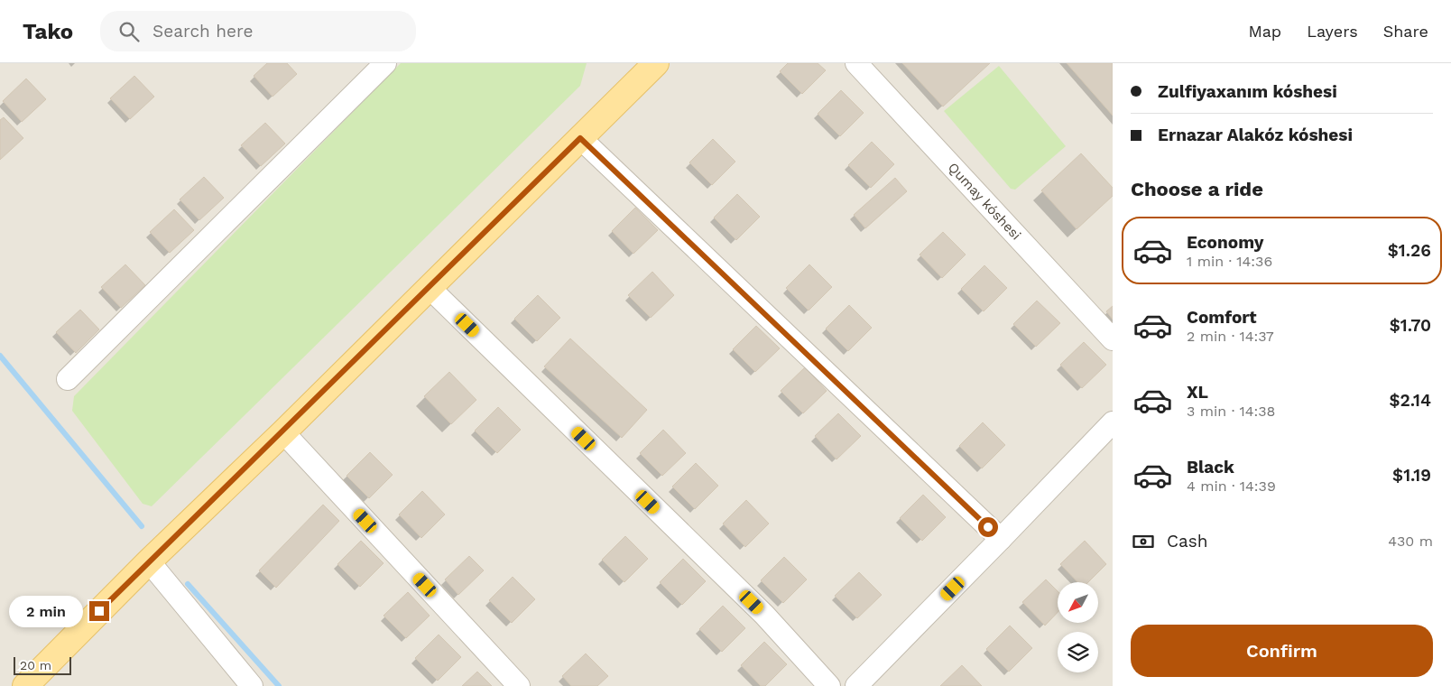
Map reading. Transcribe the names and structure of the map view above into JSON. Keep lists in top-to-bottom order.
{
  "streets": {
    "street": ["Qumay kóshesi"]
  },
  "scale_bar": "20 m",
  "north": "bottom left",
  "page": {
    "header": "Tako",
    "search": "Search here",
    "nav": ["Map", "Layers", "Share"],
    "banner": ["Zulfiyaxanım kóshesi", "Ernazar Alakóz kóshesi"],
    "heading": "Choose a ride",
    "list": [
      {
        "name": "Economy",
        "note": "1 min · 14:36",
        "value": "$1.26"
      },
      {
        "name": "Comfort",
        "note": "2 min · 14:37",
        "value": "$1.70"
      },
      {
        "name": "XL",
        "note": "3 min · 14:38",
        "value": "$2.14"
      },
      {
        "name": "Black",
        "note": "4 min · 14:39",
        "value": "$1.19"
      }
    ],
    "pay": ["Cash", "430 m"],
    "bubble": "2 min",
    "buttons": "Confirm",
    "scale": "20 m"
  }
}
